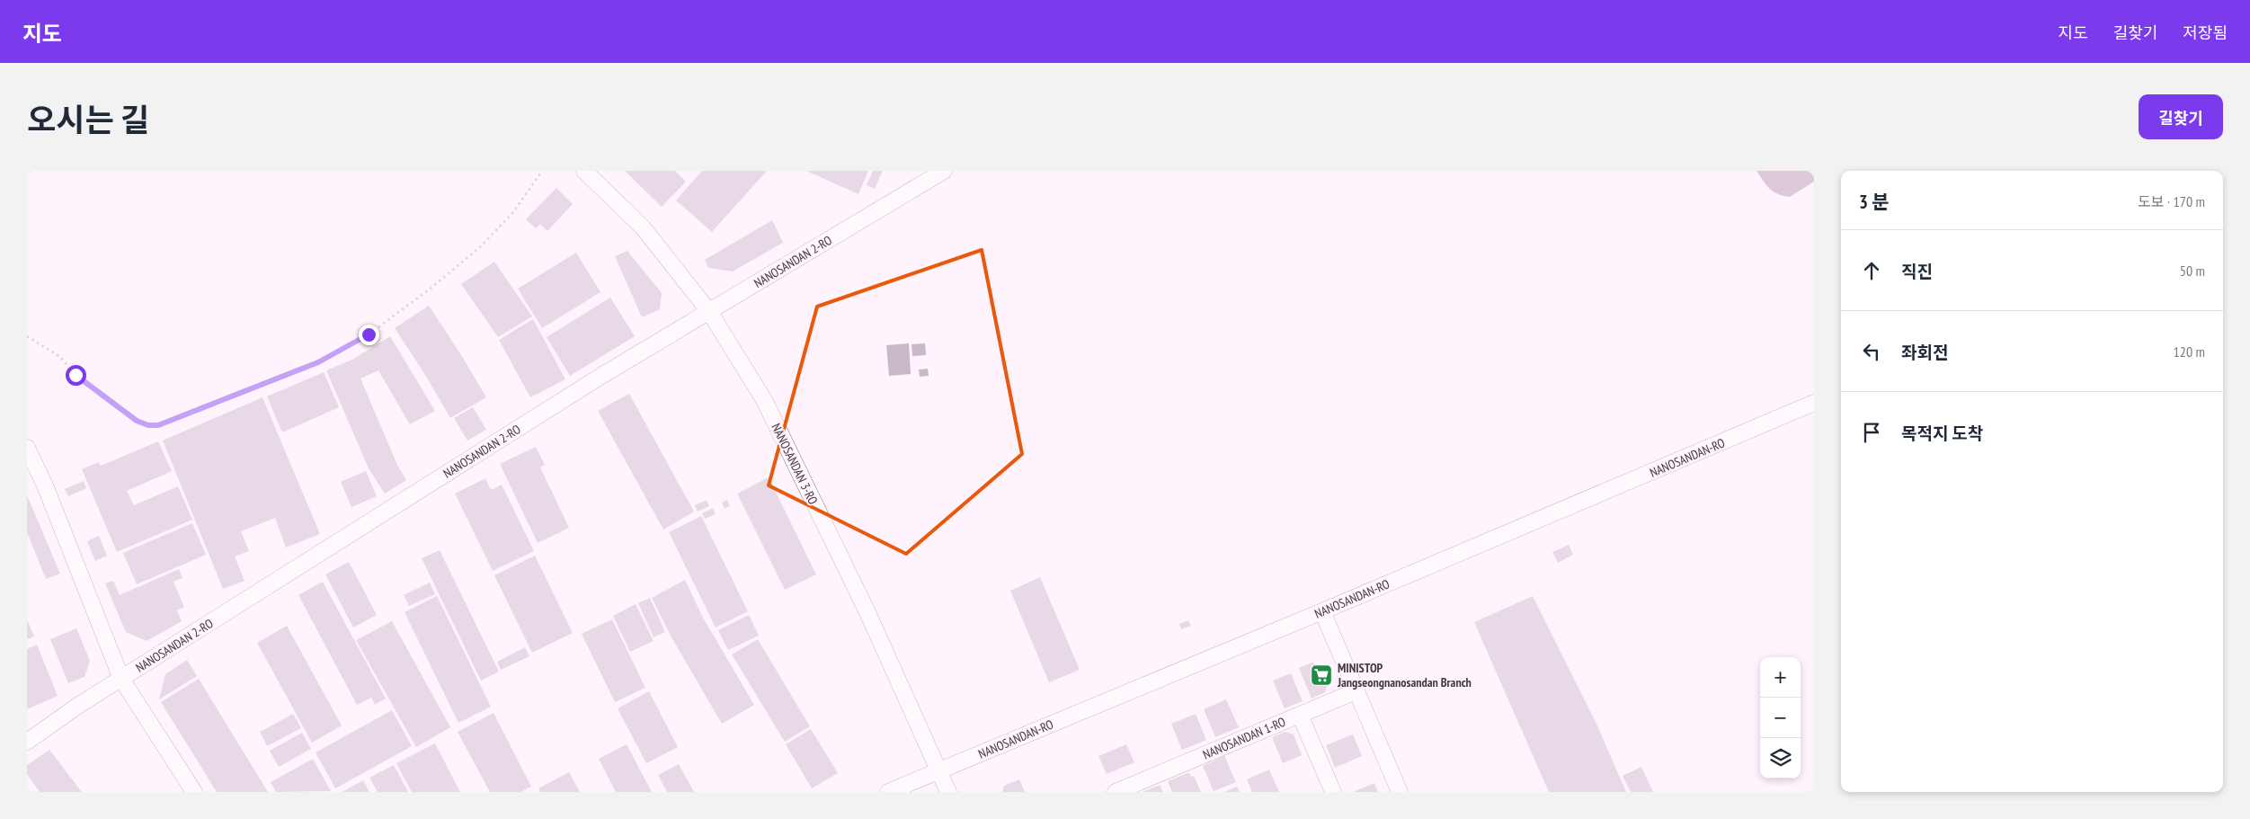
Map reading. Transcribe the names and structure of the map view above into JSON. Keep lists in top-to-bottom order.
{
  "streets": {
    "street": [
      "NANOSANDAN 2-RO",
      "NANOSANDAN-RO",
      "NANOSANDAN 3-RO",
      "NANOSANDAN 1-RO"
    ]
  },
  "crossings": [
    ["NANOSANDAN 2-RO", "NANOSANDAN 3-RO"],
    ["NANOSANDAN-RO", "NANOSANDAN 3-RO"]
  ],
  "places": {
    "supermarket": ["MINISTOP Jangseongnanosandan Branch"]
  },
  "page": {
    "header": "지도",
    "nav": ["지도", "길찾기", "저장됨"],
    "title": "오시는 길",
    "buttons": "길찾기",
    "heading": ["3 분", "도보 · 170 m"],
    "list": [
      ["직진", "50 m"],
      ["좌회전", "120 m"],
      "목적지 도착"
    ],
    "map_buttons": ["+", "−"]
  }
}
